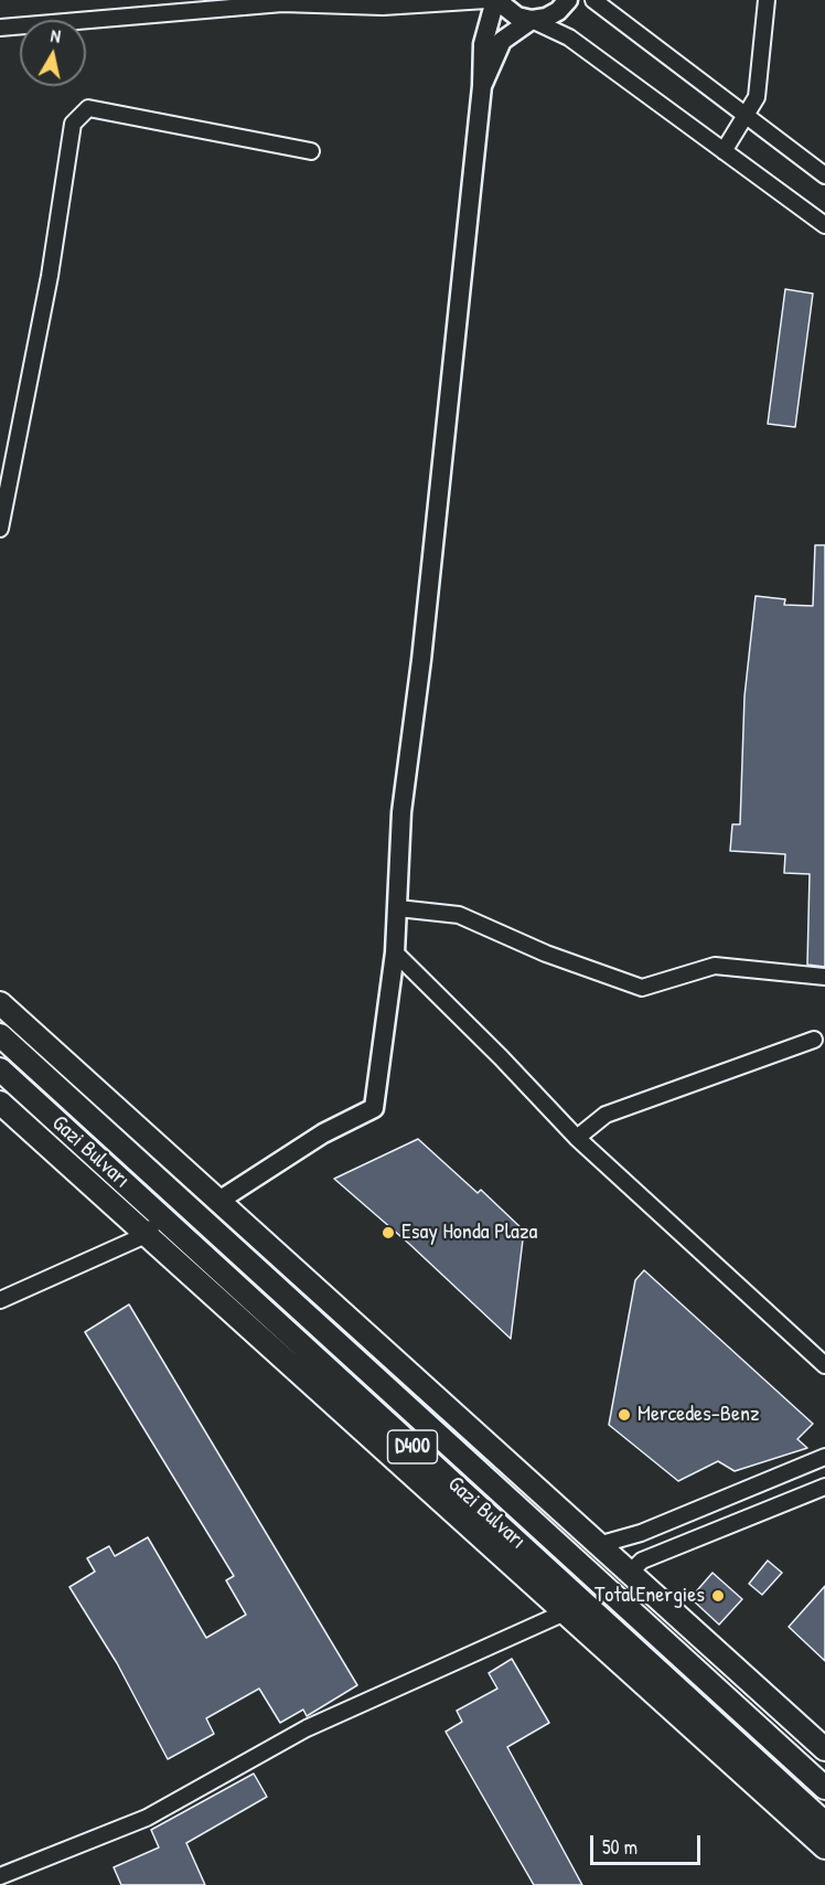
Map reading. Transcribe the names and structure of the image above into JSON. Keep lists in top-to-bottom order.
{
  "streets": {
    "highway": ["Gazi Bulvarı", "D400"]
  },
  "places": ["Esay Honda Plaza", "Mercedes-Benz", "TotalEnergies"],
  "scale_bar": "50 m",
  "north": "top"
}
